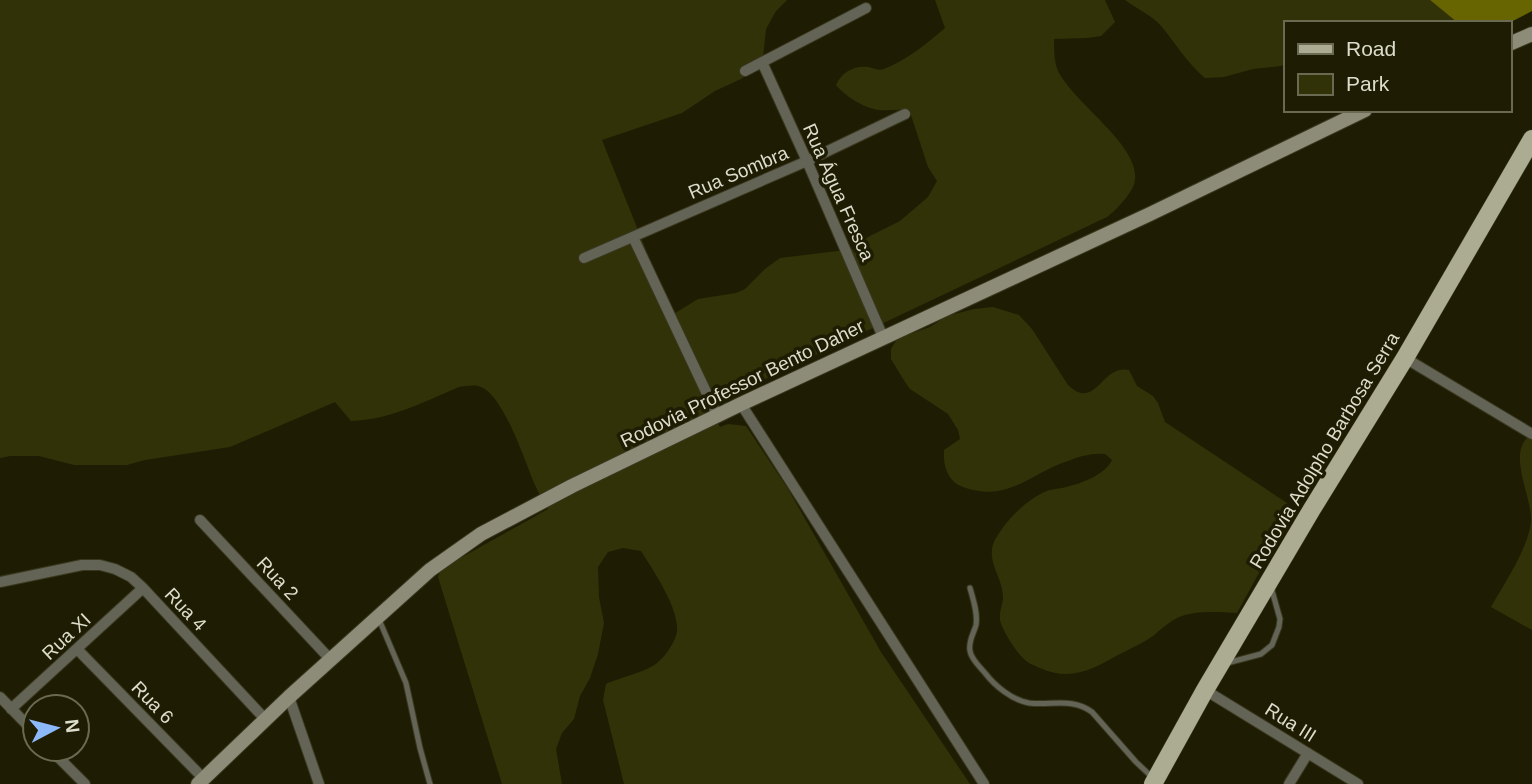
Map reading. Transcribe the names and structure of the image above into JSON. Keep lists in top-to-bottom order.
{
  "streets": {
    "main road": ["Rodovia Adolpho Barbosa Serra"],
    "street": [
      "Rua Sombra",
      "Rua Água Fresca",
      "Rodovia Professor Bento Daher",
      "Rua 2",
      "Rua 4",
      "Rua XI",
      "Rua 6",
      "Rua III"
    ]
  },
  "crossings": [
    ["Rua Sombra", "Rua Água Fresca"],
    ["Rua Água Fresca", "Rodovia Professor Bento Daher"],
    ["Rodovia Professor Bento Daher", "Rua 2"],
    ["Rodovia Professor Bento Daher", "Rua 4"],
    ["Rodovia Professor Bento Daher", "Rua 6"],
    ["Rodovia Adolpho Barbosa Serra", "Rua III"],
    ["Rua 4", "Rua XI"],
    ["Rua XI", "Rua 6"]
  ],
  "legend": ["Road", "Park"],
  "north": "right"
}
